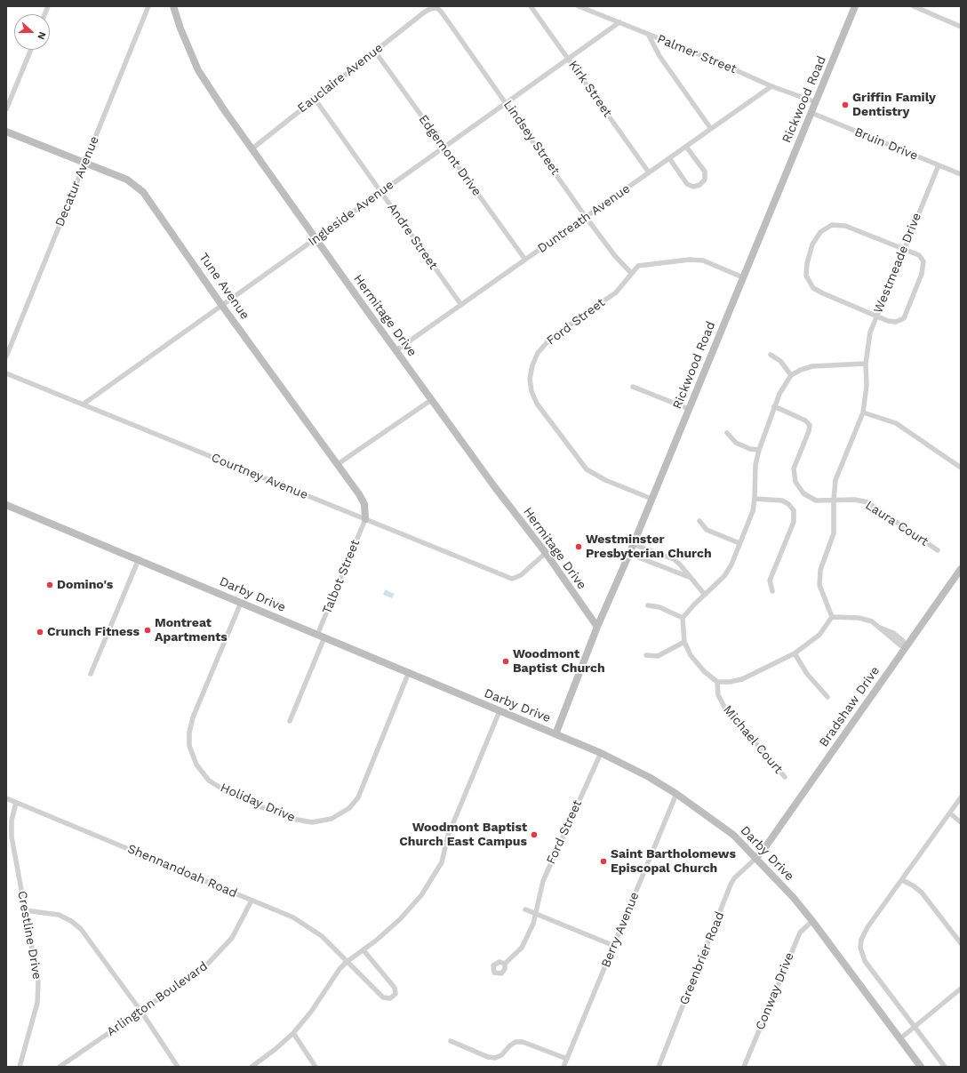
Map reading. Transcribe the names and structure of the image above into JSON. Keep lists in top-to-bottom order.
{
  "streets": {
    "main road": [
      "Rickwood Road",
      "Tune Avenue",
      "Hermitage Drive",
      "Darby Drive",
      "Bradshaw Drive"
    ],
    "street": [
      "Palmer Street",
      "Eauclaire Avenue",
      "Kirk Street",
      "Lindsey Street",
      "Bruin Drive",
      "Edgemont Drive",
      "Decatur Avenue",
      "Ingleside Avenue",
      "Duntreath Avenue",
      "Andre Street",
      "Westmeade Drive",
      "Ford Street",
      "Courtney Avenue",
      "Laura Court",
      "Talbot Street",
      "Michael Court",
      "Holiday Drive",
      "Shennandoah Road",
      "Berry Avenue",
      "Crestline Drive",
      "Greenbrier Road",
      "Conway Drive",
      "Arlington Boulevard"
    ]
  },
  "crossings": [
    ["Palmer Street", "Rickwood Road"],
    ["Palmer Street", "Ingleside Avenue"],
    ["Palmer Street", "Duntreath Avenue"],
    ["Eauclaire Avenue", "Lindsey Street"],
    ["Eauclaire Avenue", "Edgemont Drive"],
    ["Eauclaire Avenue", "Andre Street"],
    ["Eauclaire Avenue", "Hermitage Drive"],
    ["Kirk Street", "Ingleside Avenue"],
    ["Kirk Street", "Duntreath Avenue"],
    ["Rickwood Road", "Bruin Drive"],
    ["Rickwood Road", "Hermitage Drive"],
    ["Rickwood Road", "Ford Street"],
    ["Rickwood Road", "Darby Drive"],
    ["Lindsey Street", "Ingleside Avenue"],
    ["Lindsey Street", "Duntreath Avenue"],
    ["Lindsey Street", "Ford Street"],
    ["Bruin Drive", "Westmeade Drive"],
    ["Edgemont Drive", "Ingleside Avenue"],
    ["Edgemont Drive", "Duntreath Avenue"],
    ["Decatur Avenue", "Tune Avenue"],
    ["Ingleside Avenue", "Andre Street"],
    ["Ingleside Avenue", "Tune Avenue"],
    ["Ingleside Avenue", "Hermitage Drive"],
    ["Ingleside Avenue", "Courtney Avenue"],
    ["Duntreath Avenue", "Andre Street"],
    ["Duntreath Avenue", "Hermitage Drive"],
    ["Westmeade Drive", "Laura Court"],
    ["Tune Avenue", "Courtney Avenue"],
    ["Tune Avenue", "Talbot Street"],
    ["Hermitage Drive", "Courtney Avenue"],
    ["Ford Street", "Darby Drive"],
    ["Courtney Avenue", "Talbot Street"],
    ["Talbot Street", "Darby Drive"],
    ["Darby Drive", "Bradshaw Drive"],
    ["Darby Drive", "Holiday Drive"],
    ["Darby Drive", "Berry Avenue"],
    ["Darby Drive", "Greenbrier Road"],
    ["Darby Drive", "Conway Drive"],
    ["Bradshaw Drive", "Greenbrier Road"],
    ["Shennandoah Road", "Crestline Drive"],
    ["Shennandoah Road", "Arlington Boulevard"]
  ],
  "places": [
    "Griffin Family Dentistry",
    "Westminster Presbyterian Church",
    "Domino's",
    "Montreat Apartments",
    "Crunch Fitness",
    "Woodmont Baptist Church",
    "Woodmont Baptist Church East Campus",
    "Saint Bartholomews Episcopal Church"
  ],
  "north": "right"
}
